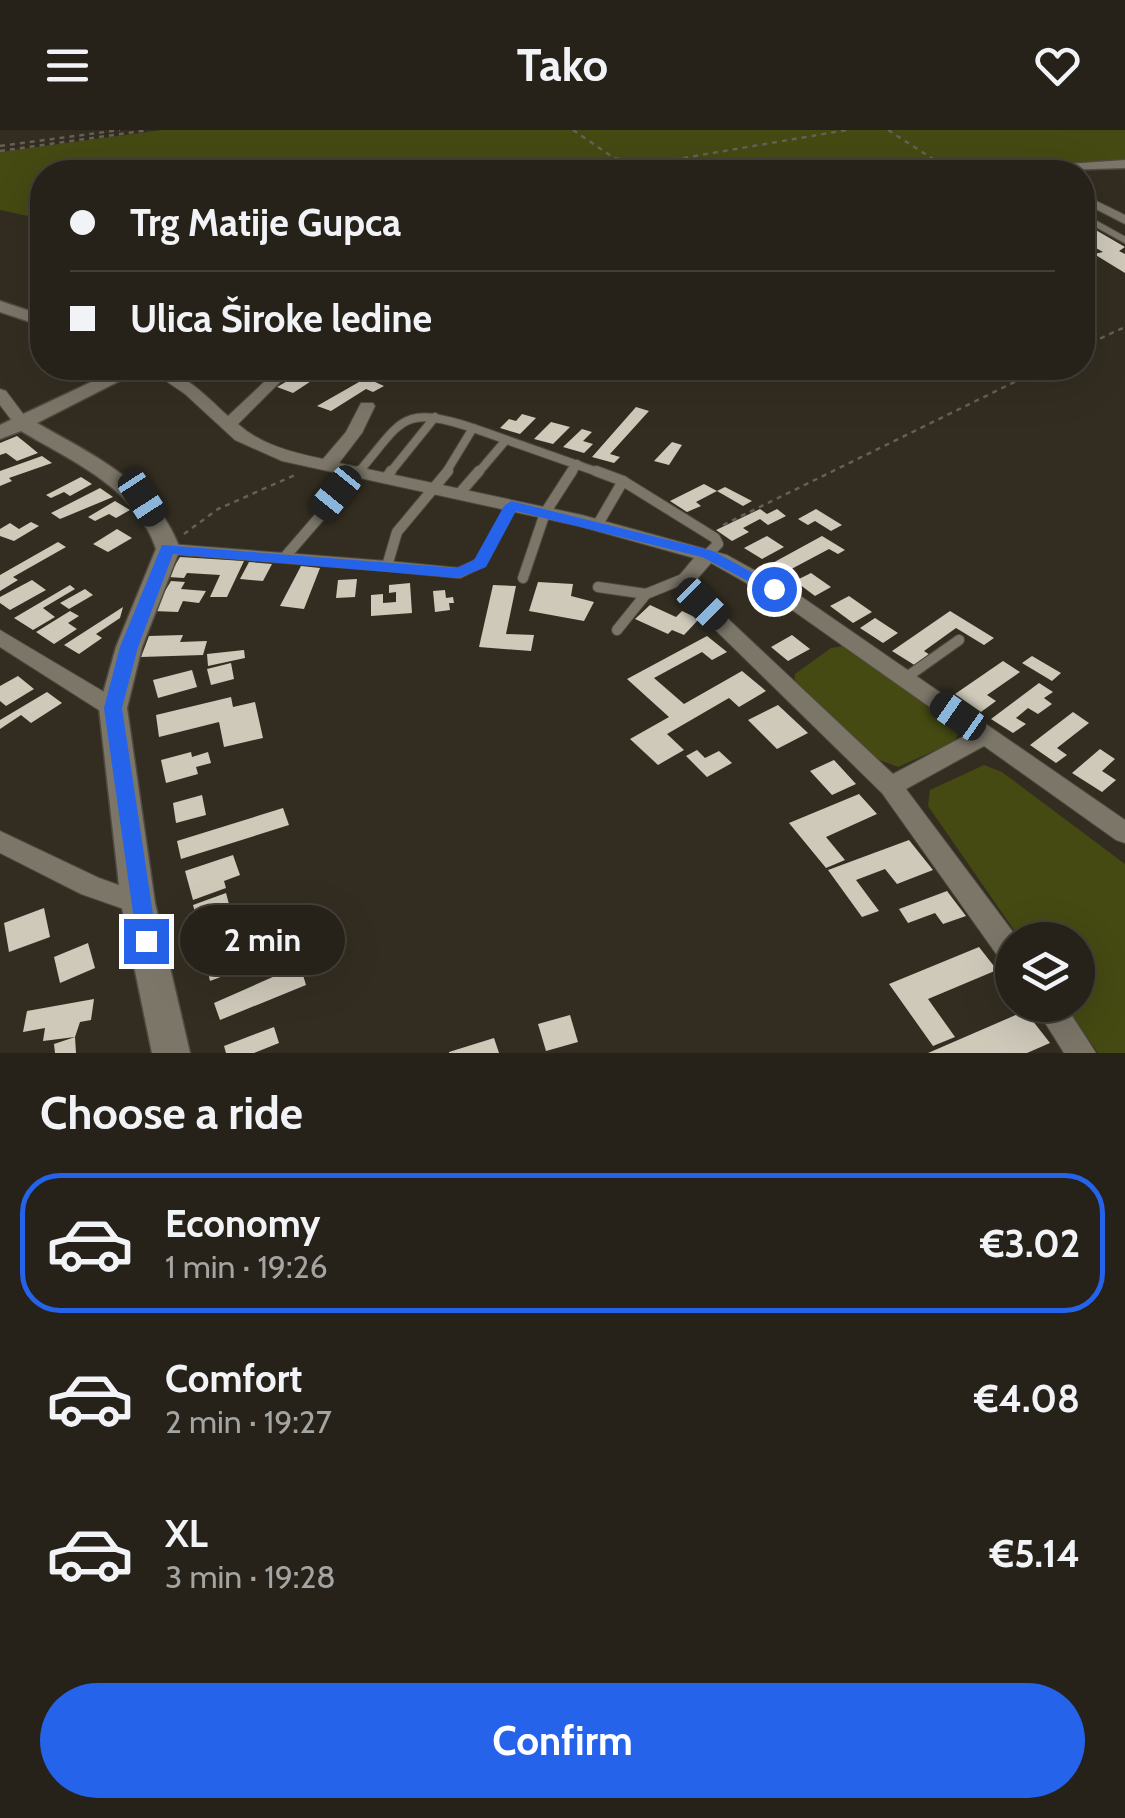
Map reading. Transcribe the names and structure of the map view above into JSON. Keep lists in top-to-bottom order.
{
  "page": {
    "header": "Tako",
    "banner": ["Trg Matije Gupca", "Ulica Široke ledine"],
    "bubble": "2 min",
    "heading": "Choose a ride",
    "list": [
      {
        "name": "Economy",
        "note": "1 min · 19:26",
        "value": "€3.02"
      },
      {
        "name": "Comfort",
        "note": "2 min · 19:27",
        "value": "€4.08"
      },
      {
        "name": "XL",
        "note": "3 min · 19:28",
        "value": "€5.14"
      }
    ],
    "buttons": "Confirm"
  }
}
